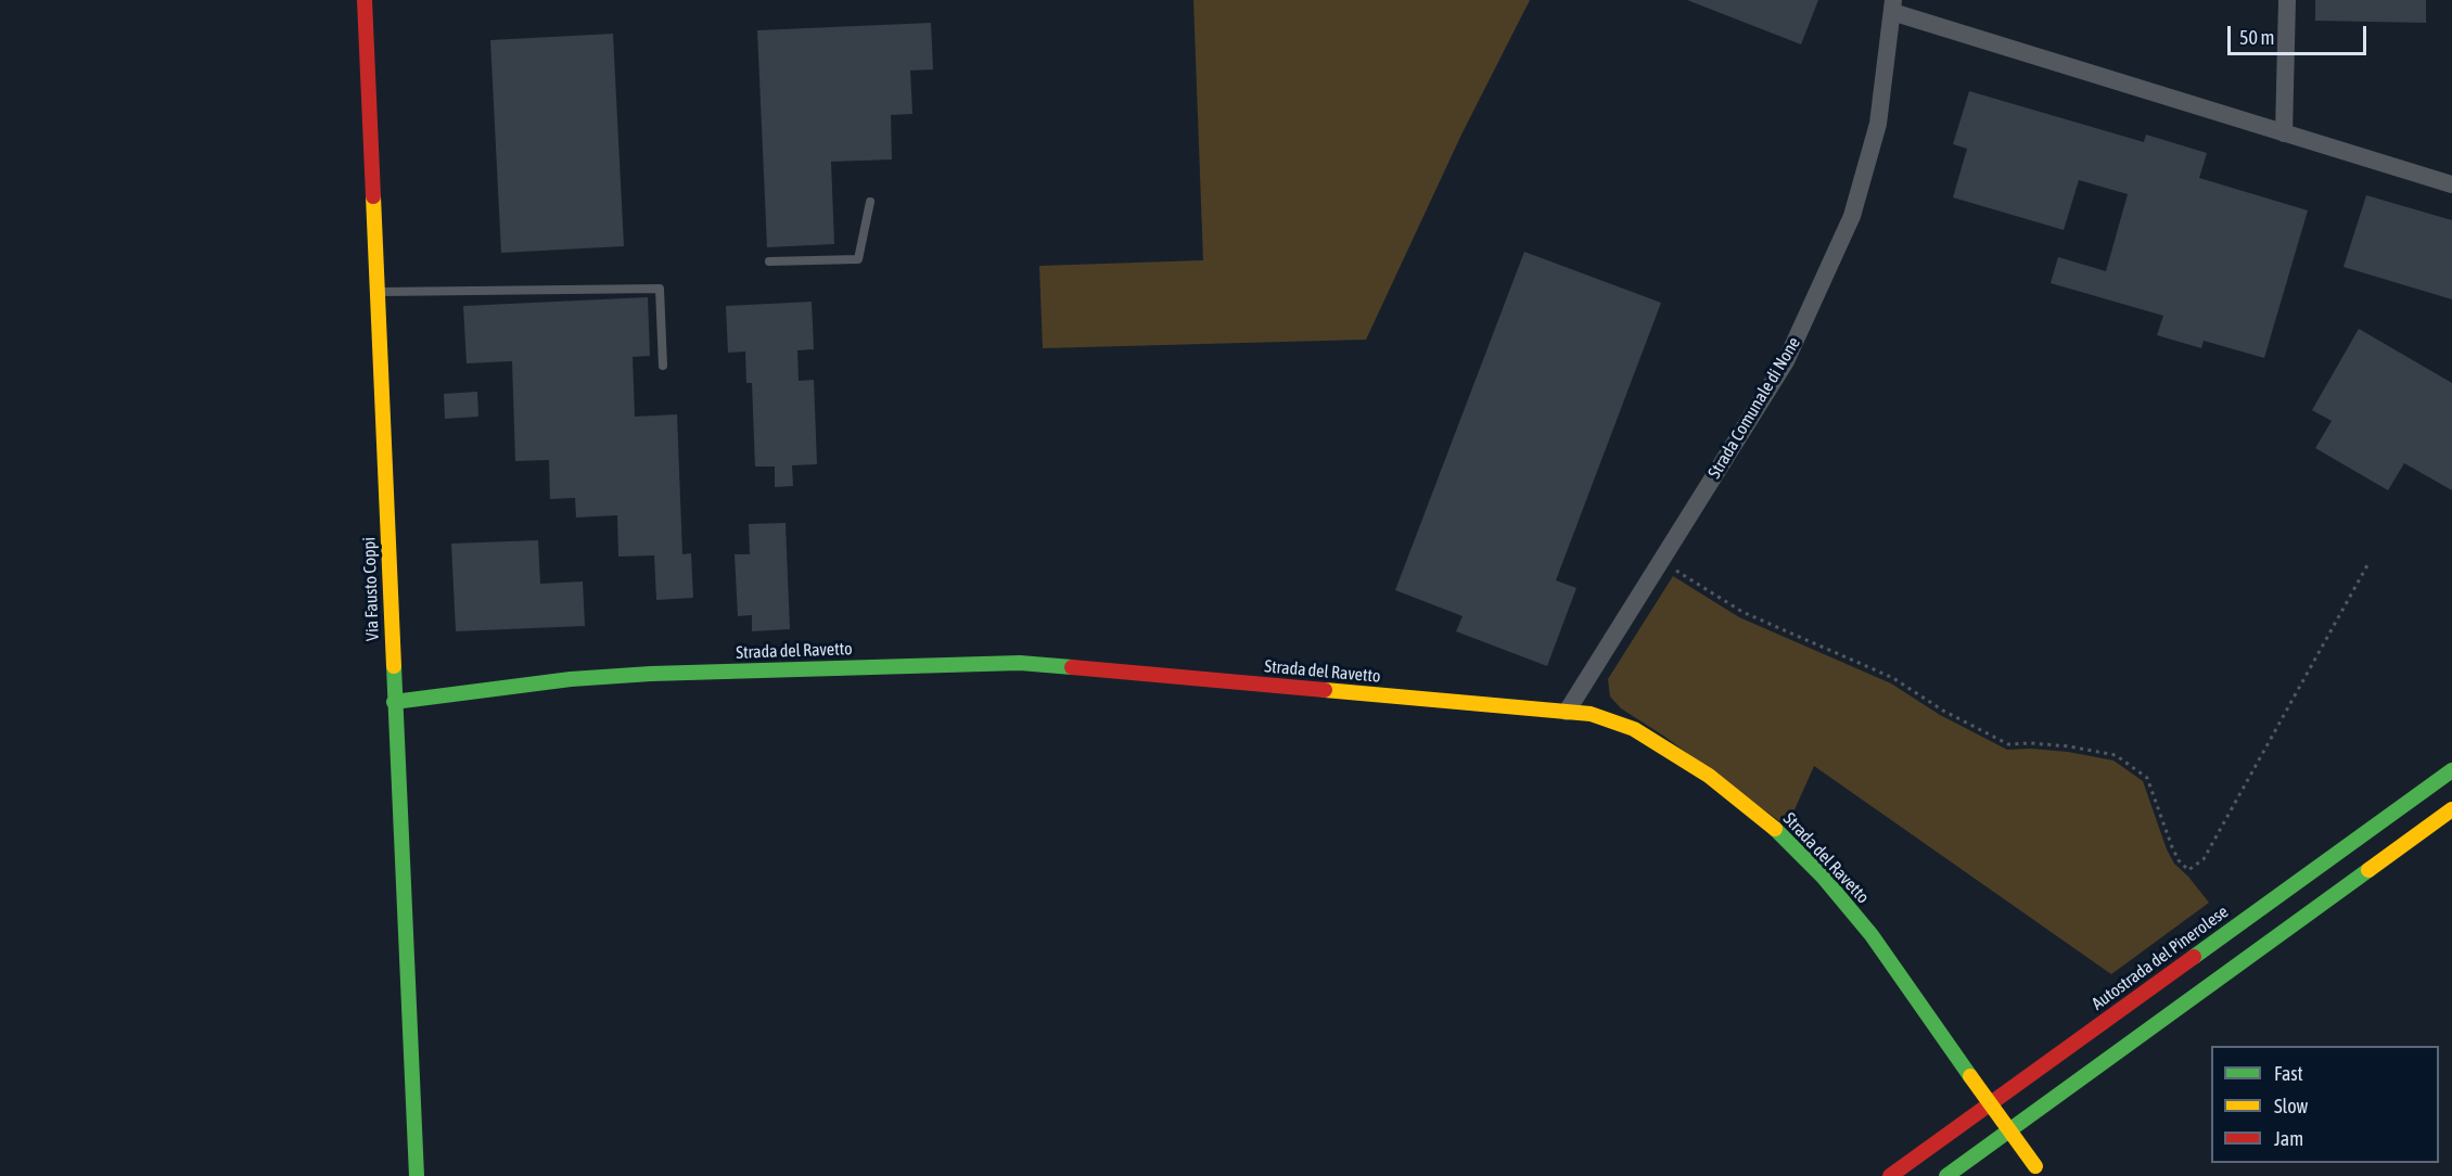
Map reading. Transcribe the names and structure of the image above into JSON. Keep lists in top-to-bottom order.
{
  "streets": {
    "main road": ["Via Fausto Coppi", "Strada del Ravetto", "Autostrada del Pinerolese"],
    "street": ["Strada Comunale di None"]
  },
  "crossings": [
    ["Strada Comunale di None", "Strada del Ravetto"],
    ["Via Fausto Coppi", "Strada del Ravetto"]
  ],
  "legend": ["Fast", "Slow", "Jam"],
  "scale_bar": "50 m"
}
